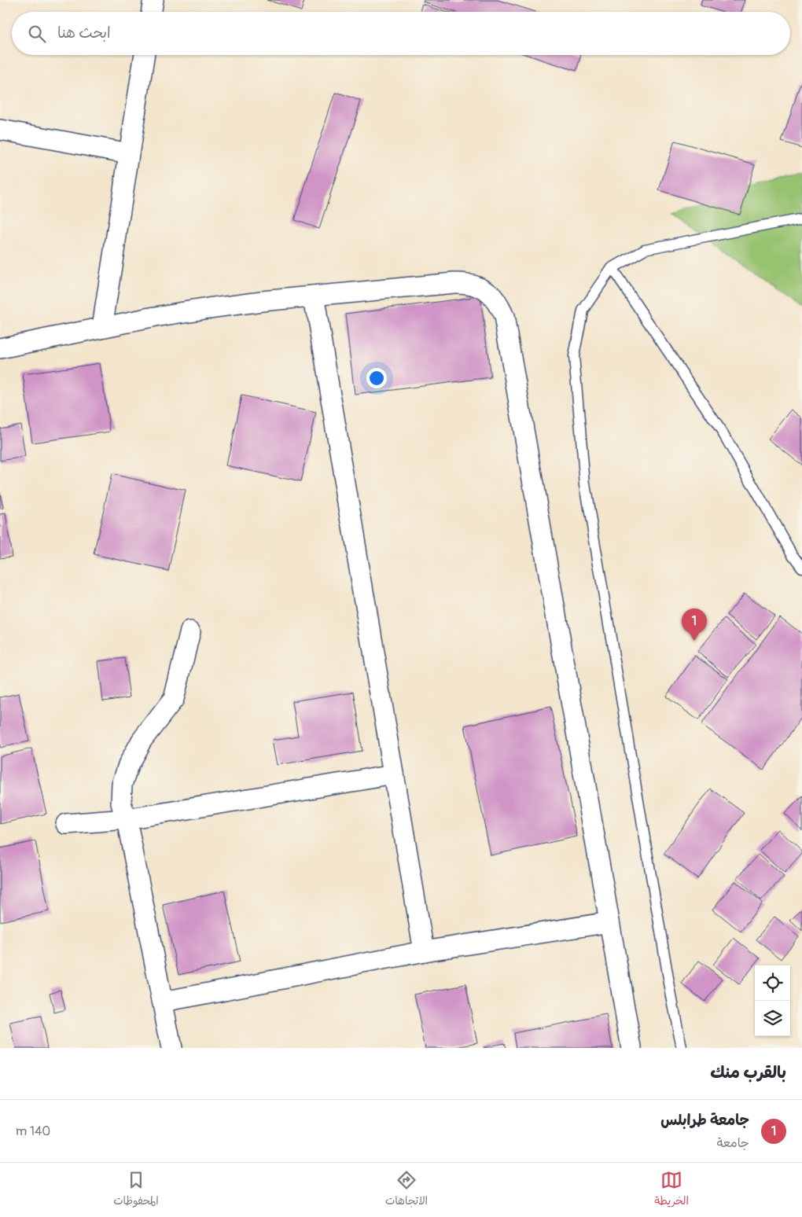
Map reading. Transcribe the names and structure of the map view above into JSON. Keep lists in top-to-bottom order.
{
  "page": {
    "search": "ابحث هنا",
    "pins": "1",
    "heading": "بالقرب منك",
    "list": [
      {
        "mark": "1",
        "name": "جامعة طرابلس",
        "note": "جامعة",
        "value": "140 m"
      }
    ],
    "nav": ["الخريطة", "الاتجاهات", "المحفوظات"]
  }
}
